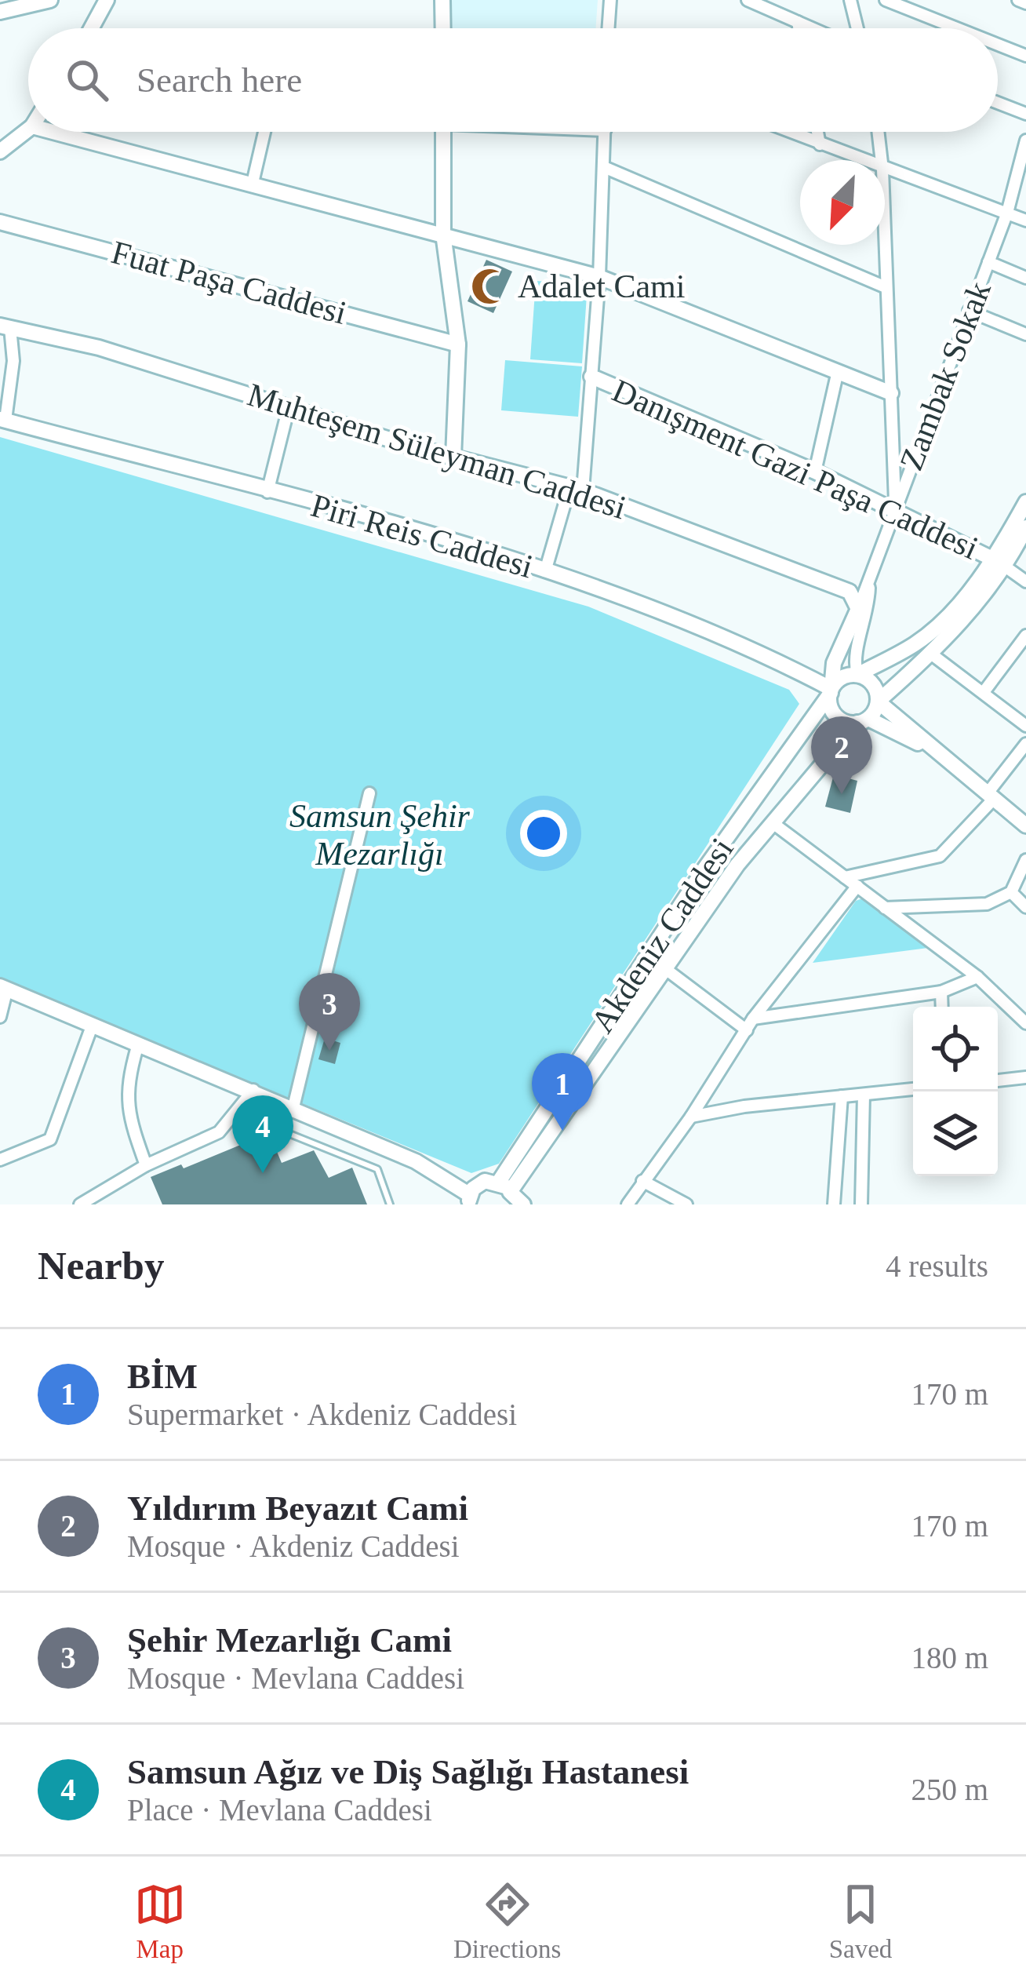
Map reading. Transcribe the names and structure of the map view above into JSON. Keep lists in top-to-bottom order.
{
  "streets": {
    "street": [
      "Fuat Paşa Caddesi",
      "Zambak Sokak",
      "Muhteşem Süleyman Caddesi",
      "Danışment Gazi Paşa Caddesi",
      "Piri Reis Caddesi",
      "Akdeniz Caddesi"
    ]
  },
  "crossings": [
    ["Zambak Sokak", "Muhteşem Süleyman Caddesi"],
    ["Zambak Sokak", "Danışment Gazi Paşa Caddesi"],
    ["Piri Reis Caddesi", "Akdeniz Caddesi"]
  ],
  "parks": ["Samsun Şehir Mezarlığı"],
  "places": {
    "mosque": ["Adalet Cami"]
  },
  "north": "bottom left",
  "page": {
    "search": "Search here",
    "pins": [
      "2",
      "3",
      "1",
      "4"
    ],
    "heading": ["Nearby", "4 results"],
    "list": [
      {
        "mark": "1",
        "name": "BİM",
        "note": "Supermarket · Akdeniz Caddesi",
        "value": "170 m"
      },
      {
        "mark": "2",
        "name": "Yıldırım Beyazıt Cami",
        "note": "Mosque · Akdeniz Caddesi",
        "value": "170 m"
      },
      {
        "mark": "3",
        "name": "Şehir Mezarlığı Cami",
        "note": "Mosque · Mevlana Caddesi",
        "value": "180 m"
      },
      {
        "mark": "4",
        "name": "Samsun Ağız ve Diş Sağlığı Hastanesi",
        "note": "Place · Mevlana Caddesi",
        "value": "250 m"
      }
    ],
    "nav": ["Map", "Directions", "Saved"]
  }
}
